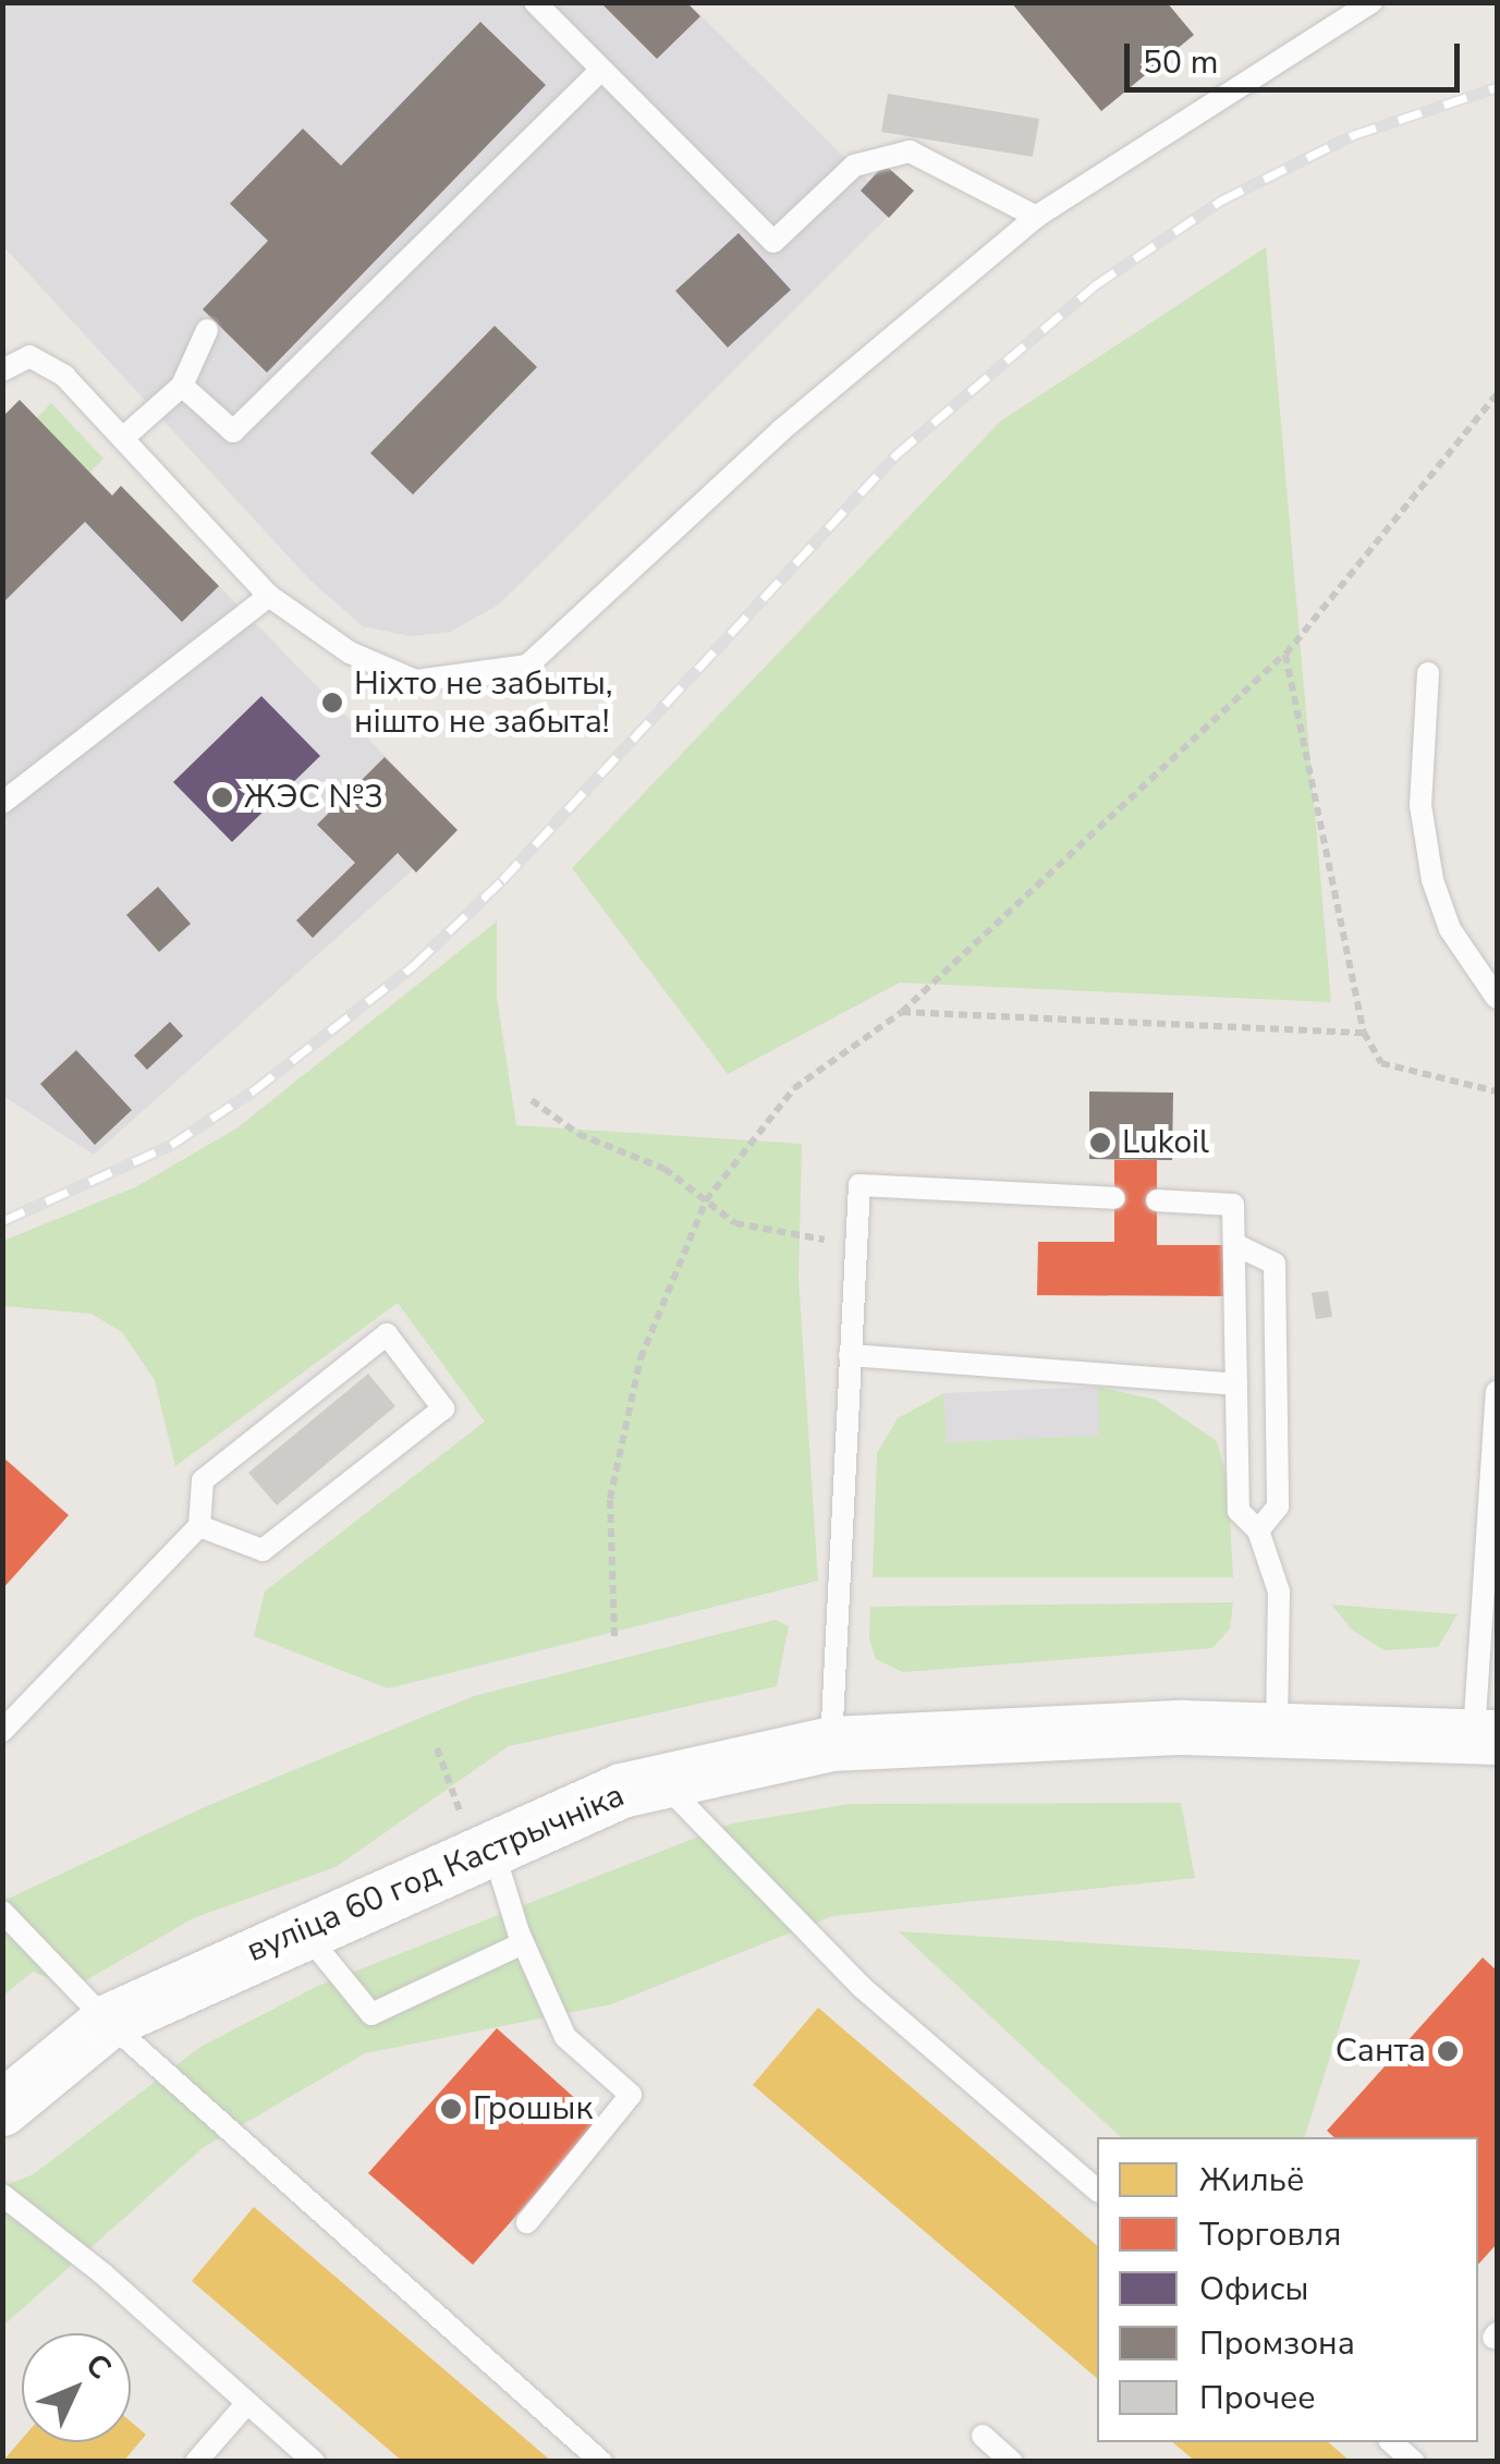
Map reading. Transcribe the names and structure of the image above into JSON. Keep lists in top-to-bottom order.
{
  "streets": {
    "street": ["вуліца 60 год Кастрычніка"]
  },
  "places": [
    "Ніхто не забыты, нішто не забыта!",
    "ЖЭС №3",
    "Lukoil",
    "Санта",
    "Грошык"
  ],
  "legend": [
    "Жильё",
    "Торговля",
    "Офисы",
    "Промзона",
    "Прочее"
  ],
  "scale_bar": "50 m",
  "north": "top right"
}
